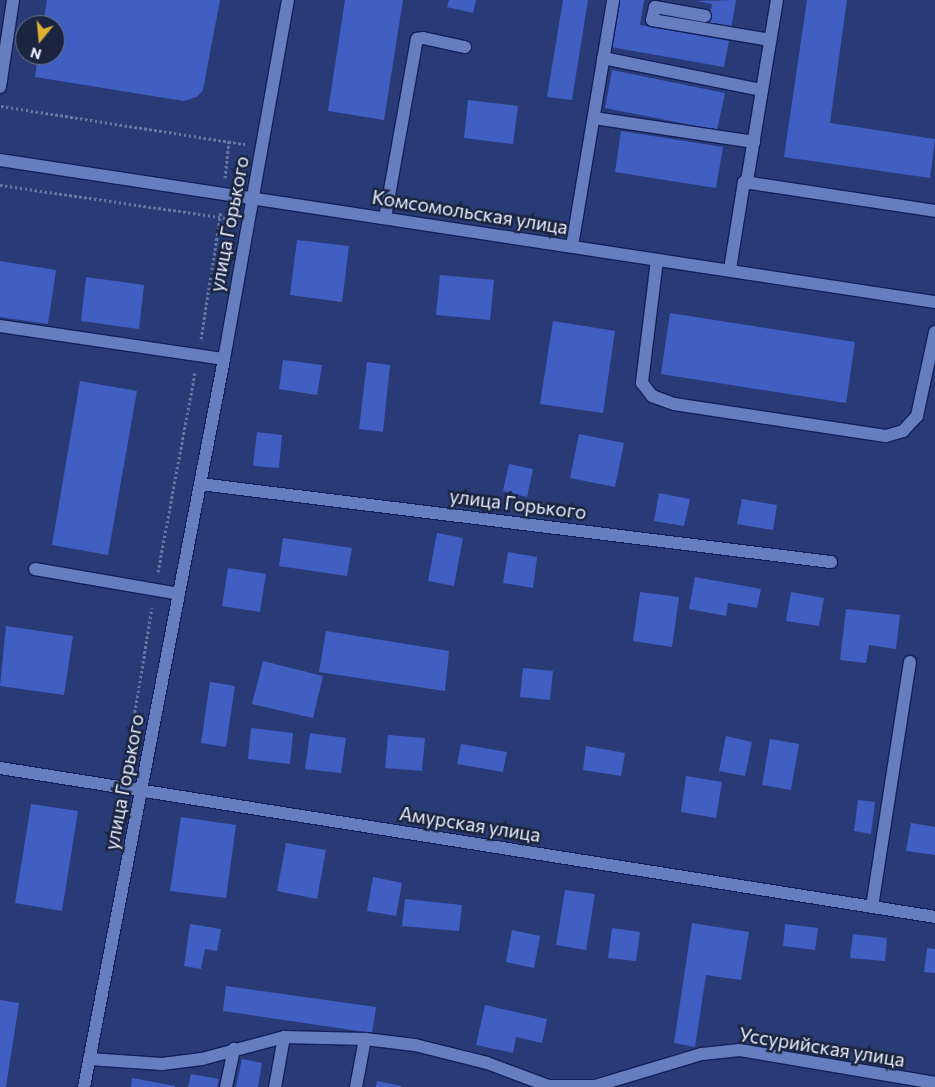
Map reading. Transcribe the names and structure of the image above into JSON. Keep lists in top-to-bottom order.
{
  "streets": {
    "main road": [
      "Комсомольская улица",
      "улица Горького",
      "Амурская улица",
      "Уссурийская улица"
    ]
  },
  "crossings": [
    ["Комсомольская улица", "улица Горького"],
    ["улица Горького", "Амурская улица"],
    ["улица Горького", "Уссурийская улица"]
  ],
  "north": "bottom"
}
